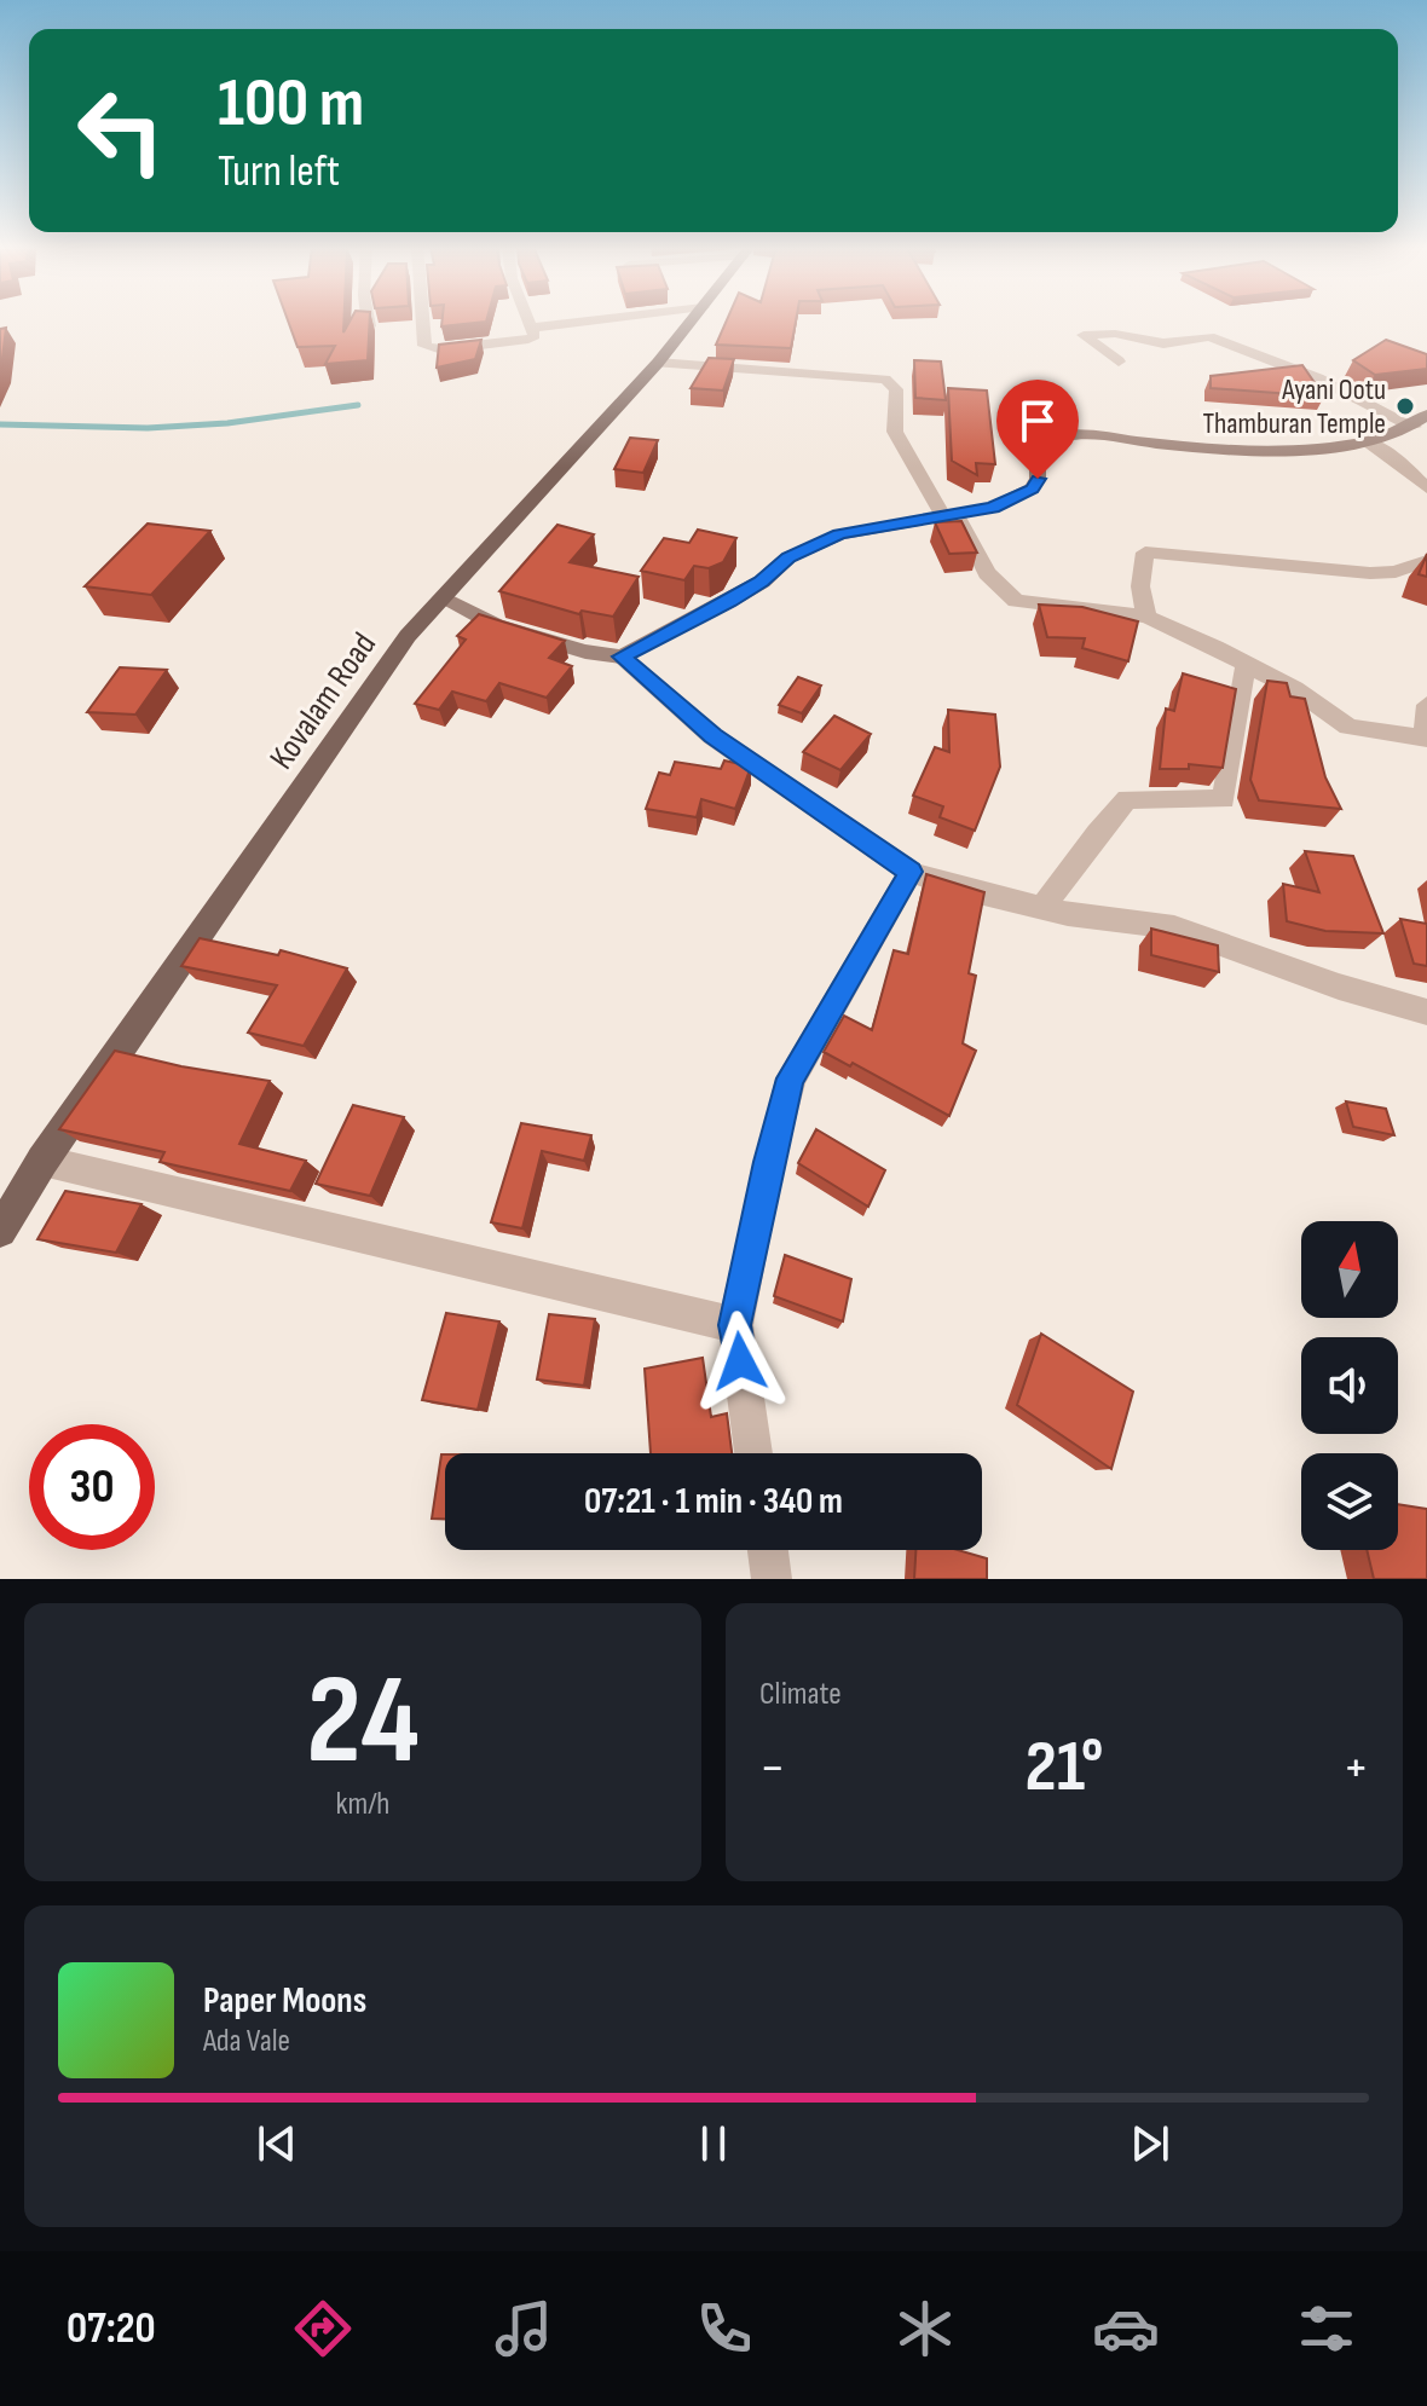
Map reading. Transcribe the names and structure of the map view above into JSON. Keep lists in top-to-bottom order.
{
  "streets": {
    "main road": ["Kovalam Road"]
  },
  "places": ["Ayani Ootu Thamburan Temple"],
  "north": "top",
  "page": {
    "turn": ["100 m", "Turn left"],
    "limit": "30",
    "trip": "07:21 · 1 min · 340 m",
    "tile": [
      ["24", "km/h"],
      "Climate"
    ],
    "heat": ["−", "21°", "+"],
    "song": ["Paper Moons", "Ada Vale"],
    "tabs": "07:20"
  }
}
